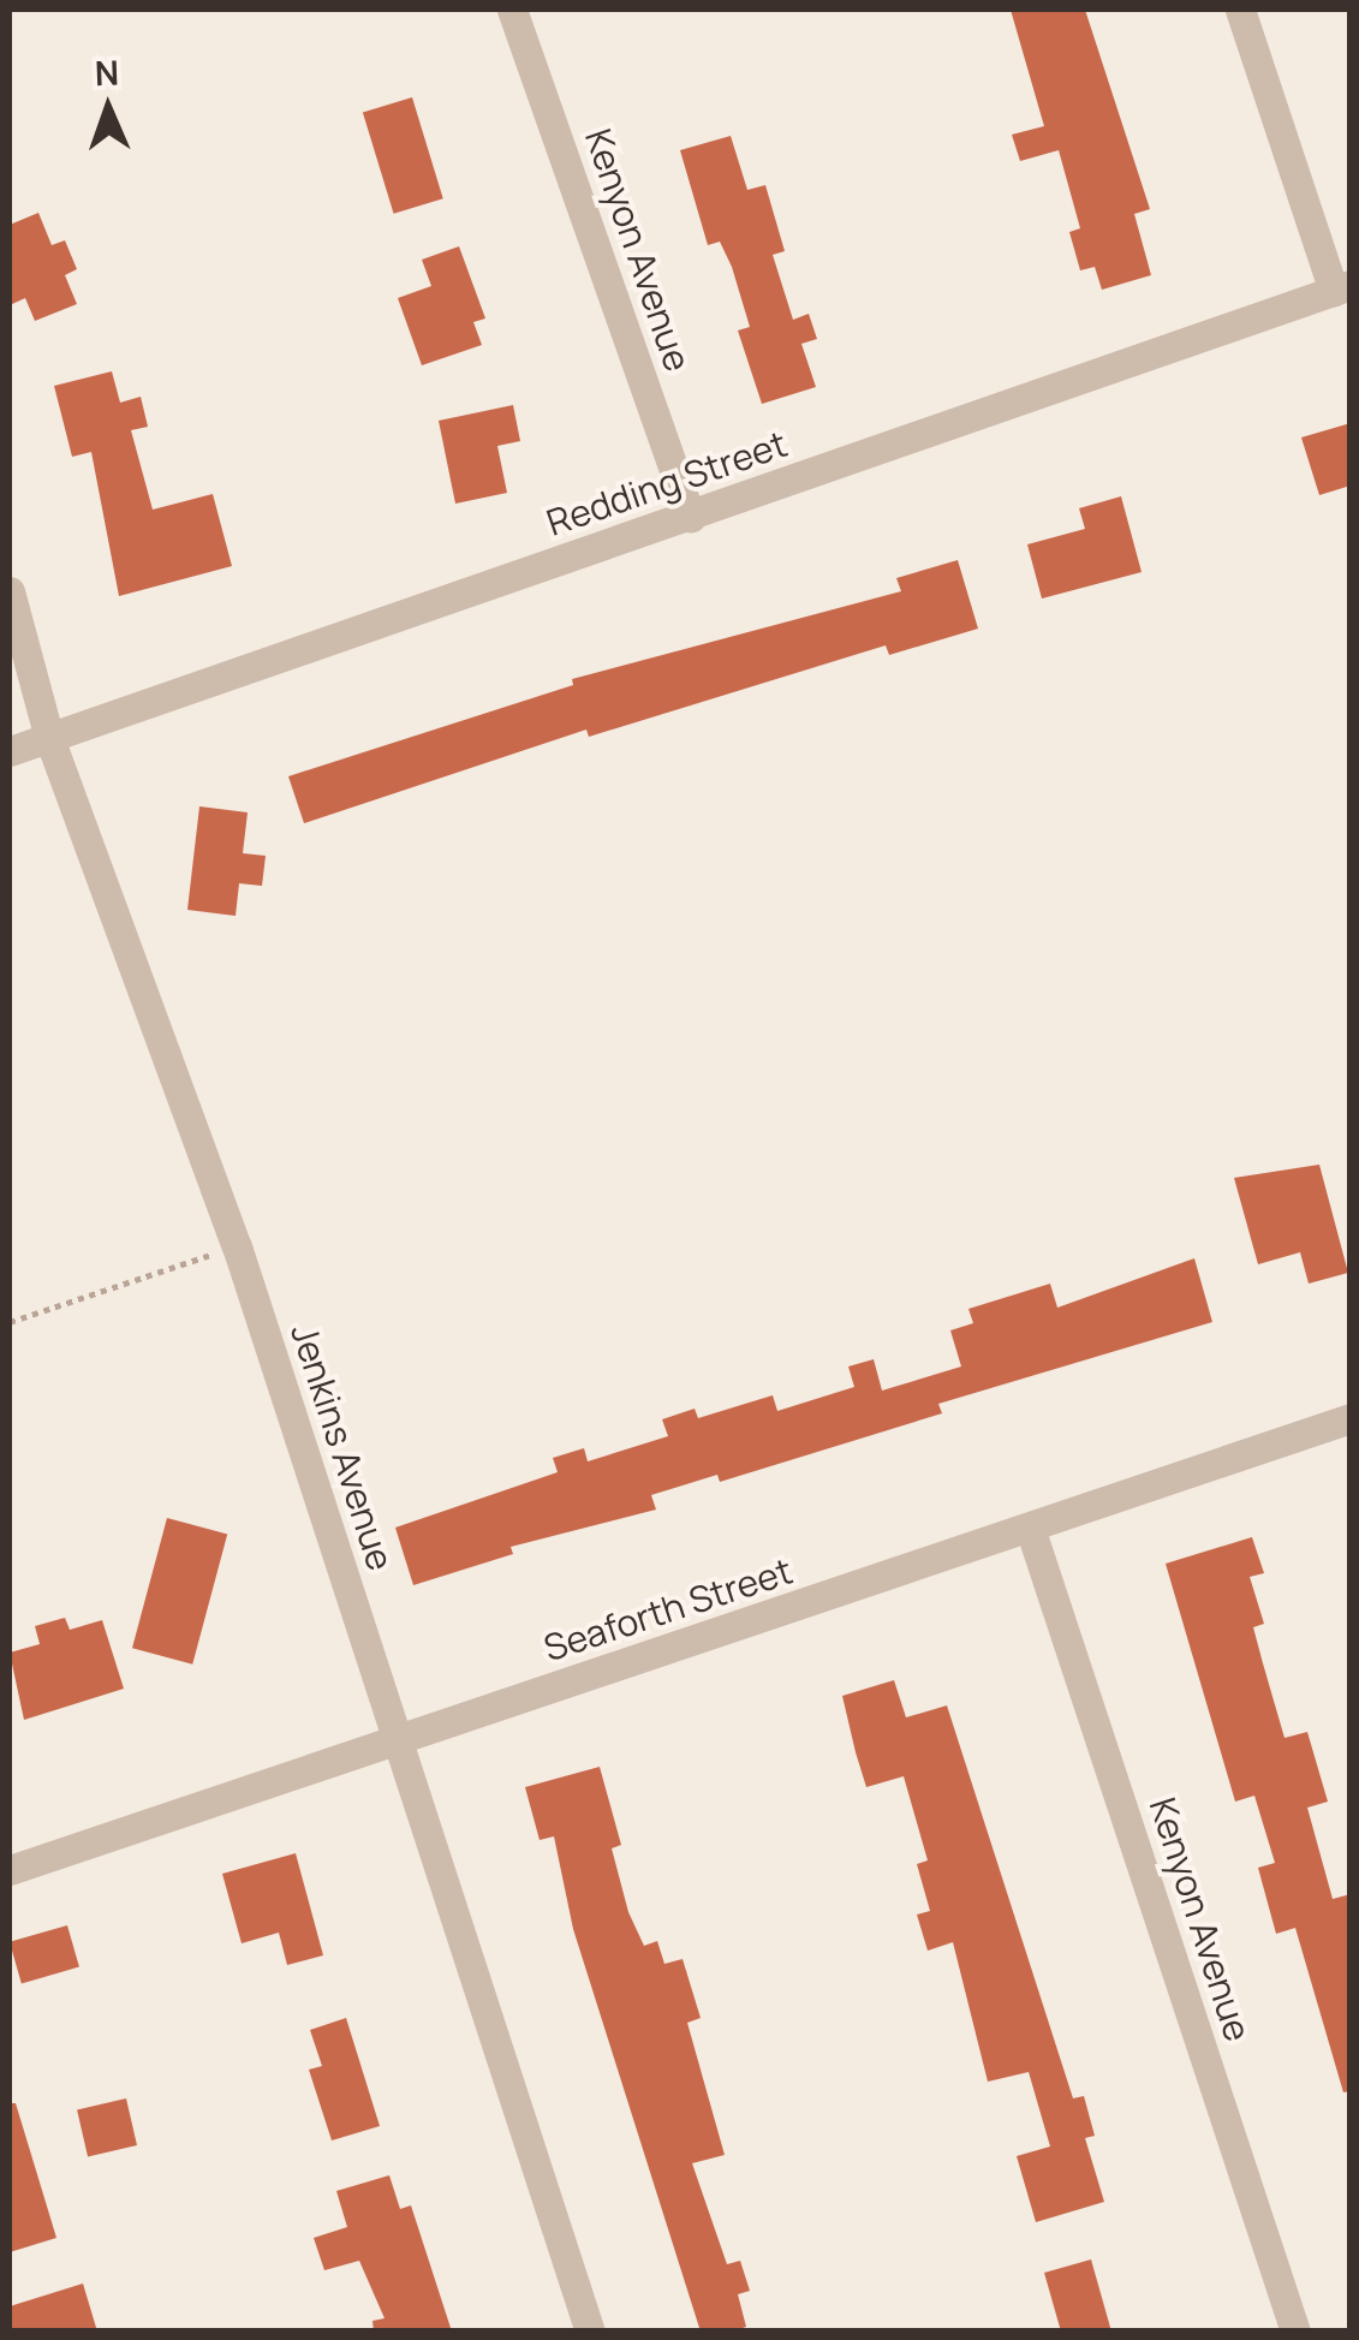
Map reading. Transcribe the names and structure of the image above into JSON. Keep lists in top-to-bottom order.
{
  "streets": {
    "street": [
      "Kenyon Avenue",
      "Redding Street",
      "Jenkins Avenue",
      "Seaforth Street"
    ]
  },
  "crossings": [
    ["Kenyon Avenue", "Redding Street"],
    ["Kenyon Avenue", "Seaforth Street"],
    ["Redding Street", "Jenkins Avenue"],
    ["Jenkins Avenue", "Seaforth Street"]
  ],
  "north": "top"
}
